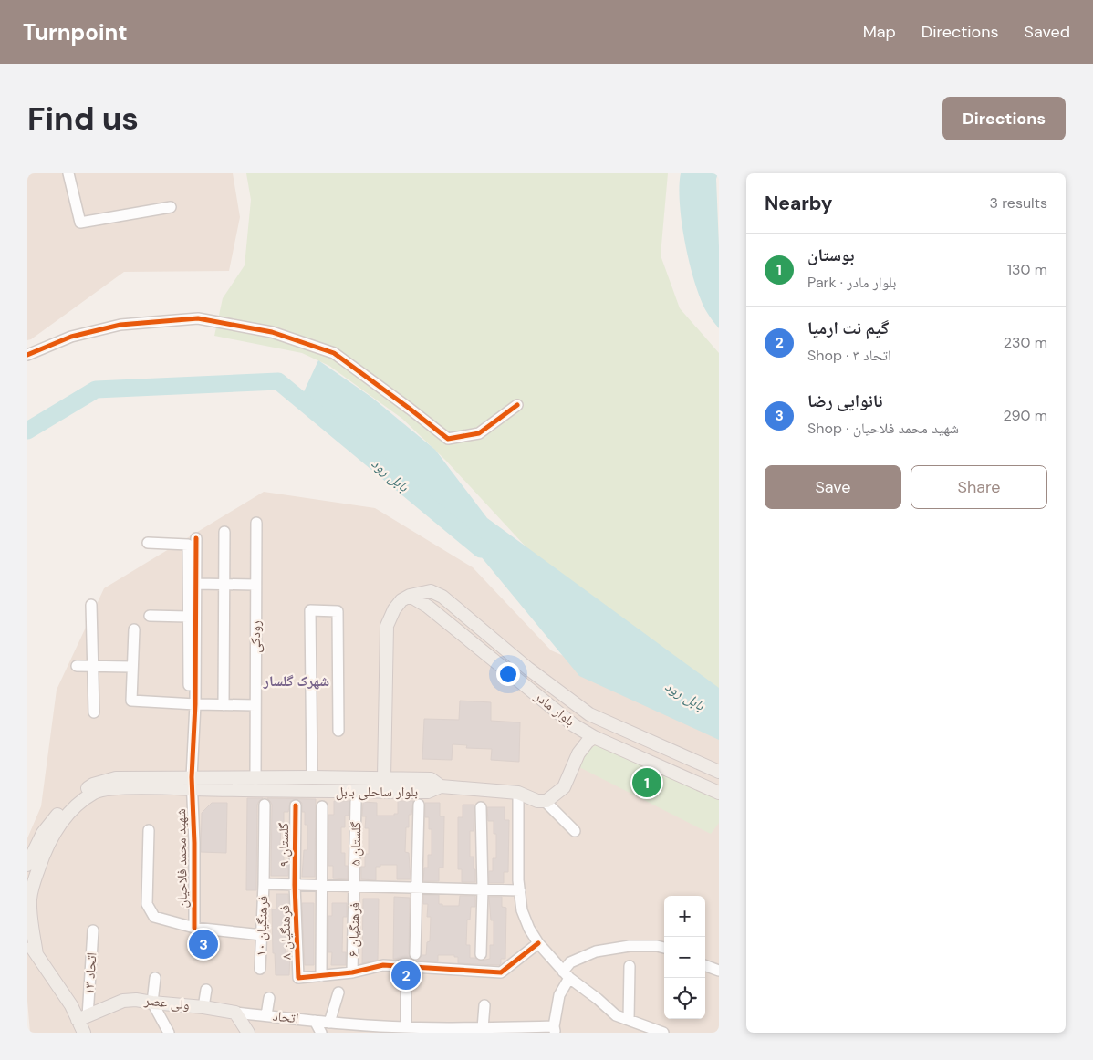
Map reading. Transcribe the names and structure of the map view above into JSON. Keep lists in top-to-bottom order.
{
  "streets": {
    "main road": ["بلوار مادر", "بلوار ساحلی بابل", "ولی عصر"],
    "street": [
      "رودکی",
      "گلستان ۵",
      "گلستان ۹",
      "شهید محمد فلاحیان",
      "فرهنگیان ۱۰",
      "فرهنگیان ۶",
      "فرهنگیان ۸",
      "اتحاد ۱۳",
      "اتحاد"
    ]
  },
  "crossings": [
    ["رودکی", "بلوار ساحلی بابل"],
    ["بلوار مادر", "بلوار ساحلی بابل"],
    ["بلوار ساحلی بابل", "شهید محمد فلاحیان"],
    ["بلوار ساحلی بابل", "اتحاد ۱۳"],
    ["بلوار ساحلی بابل", "ولی عصر"],
    ["گلستان ۵", "فرهنگیان ۶"],
    ["گلستان ۹", "فرهنگیان ۸"],
    ["اتحاد ۱۳", "ولی عصر"],
    ["ولی عصر", "اتحاد"]
  ],
  "districts": ["شهرک گلسار"],
  "water": ["بابل رود"],
  "page": {
    "header": "Turnpoint",
    "nav": ["Map", "Directions", "Saved"],
    "buttons": [
      "Directions",
      ["Save", "Share"]
    ],
    "title": "Find us",
    "heading": ["Nearby", "3 results"],
    "list": [
      {
        "mark": "1",
        "name": "بوستان",
        "note": "Park · بلوار مادر",
        "value": "130 m"
      },
      {
        "mark": "2",
        "name": "گیم نت ارمیا",
        "note": "Shop · اتحاد ۳",
        "value": "230 m"
      },
      {
        "mark": "3",
        "name": "نانوایی رضا",
        "note": "Shop · شهید محمد فلاحیان",
        "value": "290 m"
      }
    ],
    "pins": ["1", "3", "2"],
    "map_buttons": ["+", "−"]
  }
}
